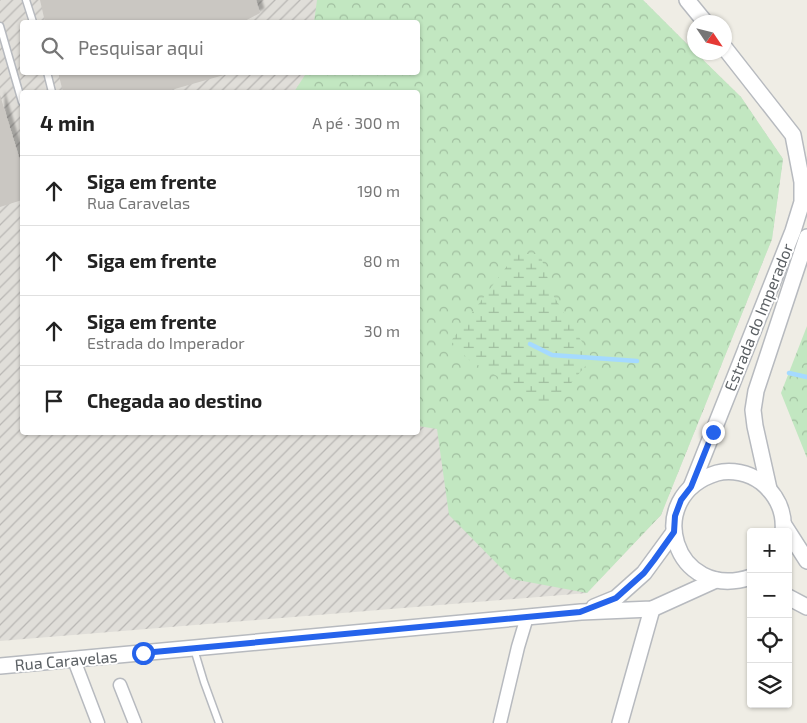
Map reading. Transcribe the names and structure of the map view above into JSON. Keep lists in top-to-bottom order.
{
  "streets": {
    "street": ["Estrada do Imperador", "Rua Caravelas"]
  },
  "north": "bottom right",
  "page": {
    "search": "Pesquisar aqui",
    "heading": ["4 min", "A pé · 300 m"],
    "list": [
      ["Siga em frente", "Rua Caravelas", "190 m"],
      ["Siga em frente", "80 m"],
      ["Siga em frente", "Estrada do Imperador", "30 m"],
      "Chegada ao destino"
    ],
    "map_buttons": ["+", "−"]
  }
}
